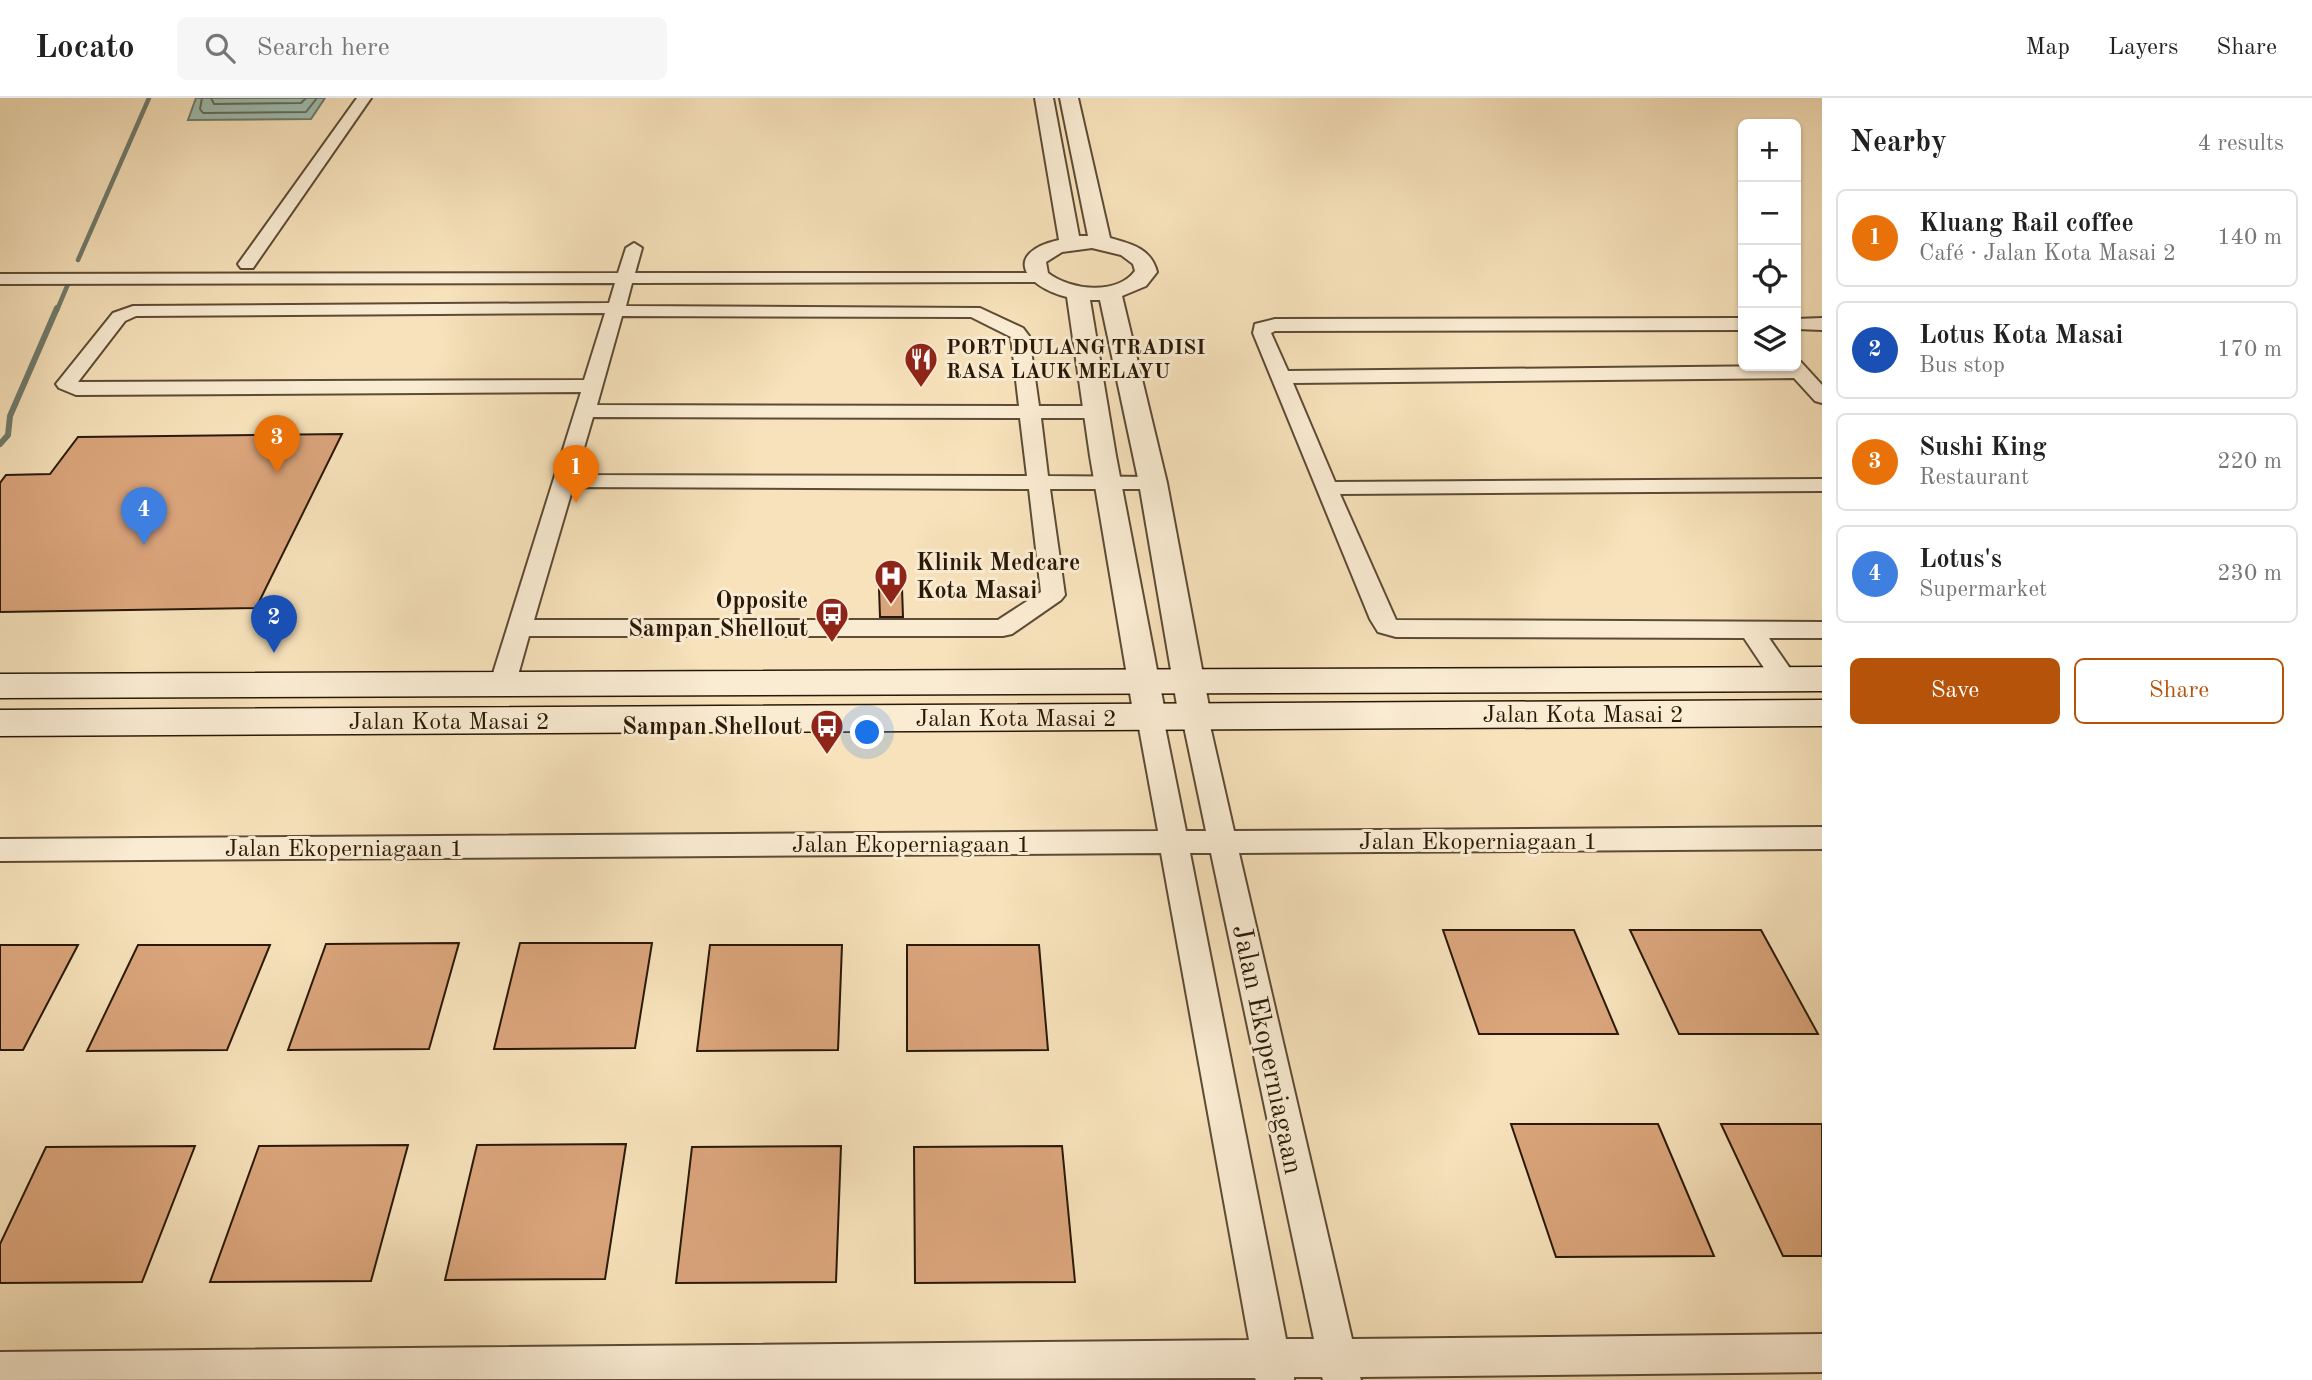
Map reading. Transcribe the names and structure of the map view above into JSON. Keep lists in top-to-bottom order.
{
  "streets": {
    "main road": ["Jalan Kota Masai 2"],
    "street": ["Jalan Ekoperniagaan 1", "Jalan Ekoperniagaan"]
  },
  "crossings": [
    ["Jalan Kota Masai 2", "Jalan Ekoperniagaan"],
    ["Jalan Ekoperniagaan 1", "Jalan Ekoperniagaan"]
  ],
  "places": {
    "restaurant": ["PORT DULANG TRADISI RASA LAUK MELAYU"],
    "hospital": ["Klinik Medcare Kota Masai"],
    "bus stop": ["Opposite Sampan Shellout", "Sampan Shellout"]
  },
  "page": {
    "header": "Locato",
    "search": "Search here",
    "nav": ["Map", "Layers", "Share"],
    "heading": ["Nearby", "4 results"],
    "map_buttons": ["+", "−"],
    "list": [
      {
        "mark": "1",
        "name": "Kluang Rail coffee",
        "note": "Café · Jalan Kota Masai 2",
        "value": "140 m"
      },
      {
        "mark": "2",
        "name": "Lotus Kota Masai",
        "note": "Bus stop",
        "value": "170 m"
      },
      {
        "mark": "3",
        "name": "Sushi King",
        "note": "Restaurant",
        "value": "220 m"
      },
      {
        "mark": "4",
        "name": "Lotus's",
        "note": "Supermarket",
        "value": "230 m"
      }
    ],
    "pins": [
      "3",
      "1",
      "4",
      "2"
    ],
    "buttons": ["Save", "Share"]
  }
}
